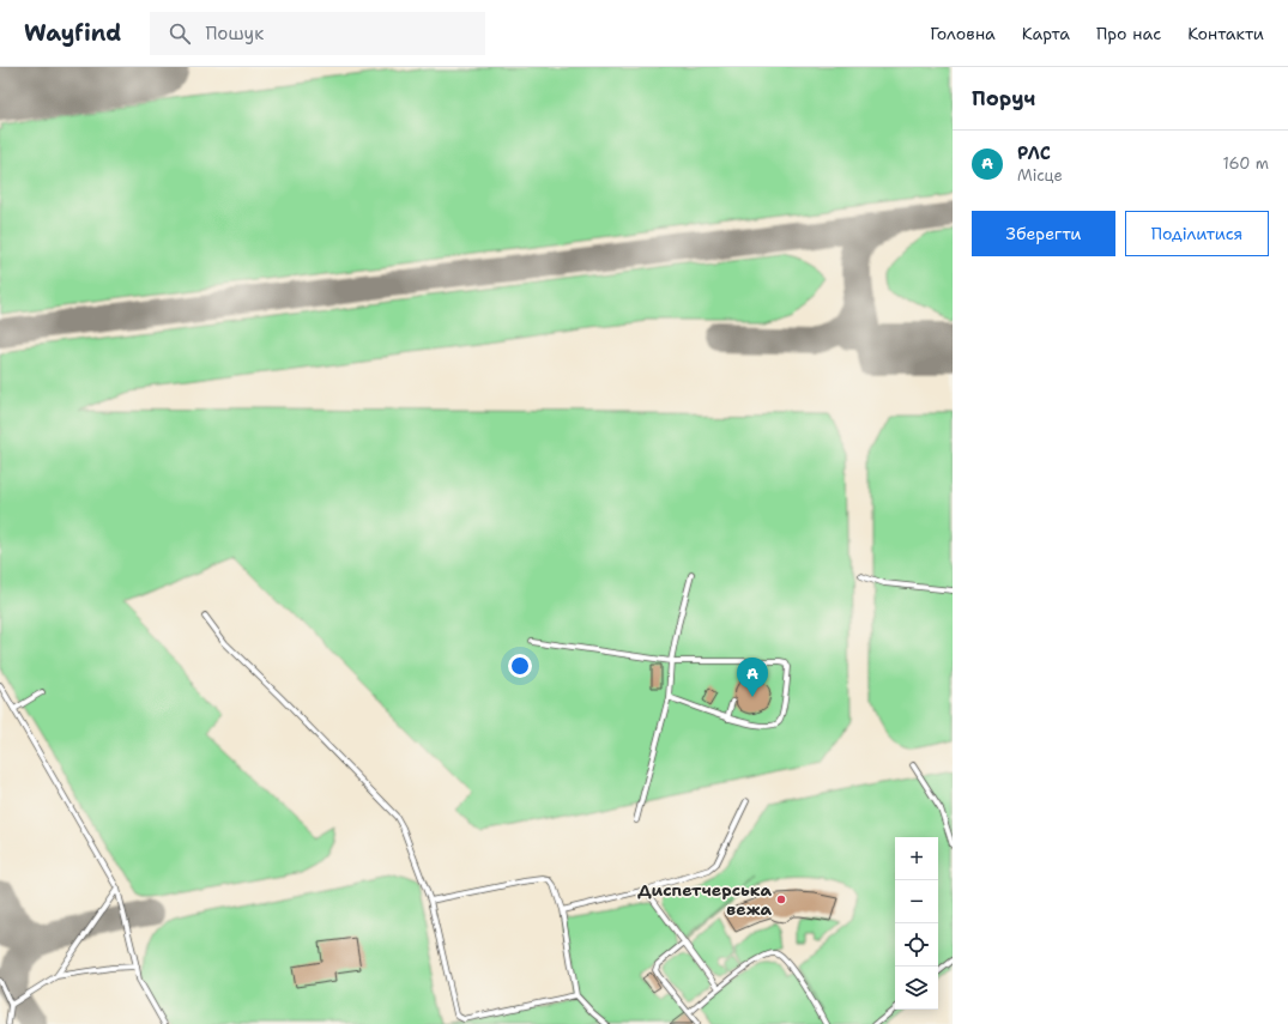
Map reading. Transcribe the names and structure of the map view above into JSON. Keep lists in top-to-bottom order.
{
  "places": ["Диспетчерська вежа"],
  "page": {
    "header": "Wayfind",
    "search": "Пошук",
    "nav": [
      "Головна",
      "Карта",
      "Про нас",
      "Контакти"
    ],
    "heading": "Поруч",
    "list": [
      {
        "mark": "A",
        "name": "РЛС",
        "note": "Місце",
        "value": "160 m"
      }
    ],
    "buttons": ["Зберегти", "Поділитися"],
    "pins": "A",
    "map_buttons": ["+", "−"]
  }
}
